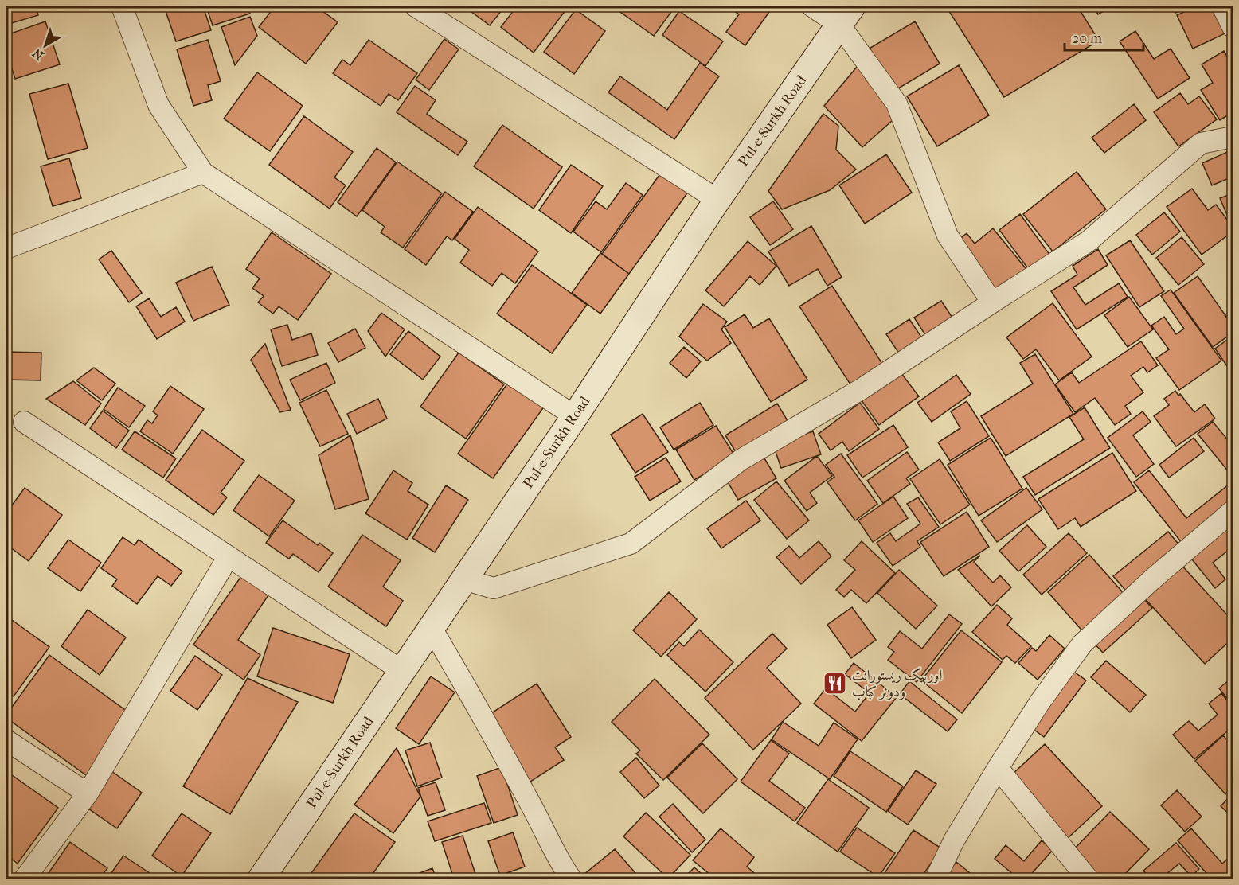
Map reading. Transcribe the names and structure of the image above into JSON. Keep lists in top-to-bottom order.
{
  "streets": {
    "street": ["Pul-e-Surkh Road"]
  },
  "places": {
    "restaurant": ["اوربیک ریستورانت ودونر کباب"]
  },
  "scale_bar": "20 m",
  "north": "bottom left"
}
